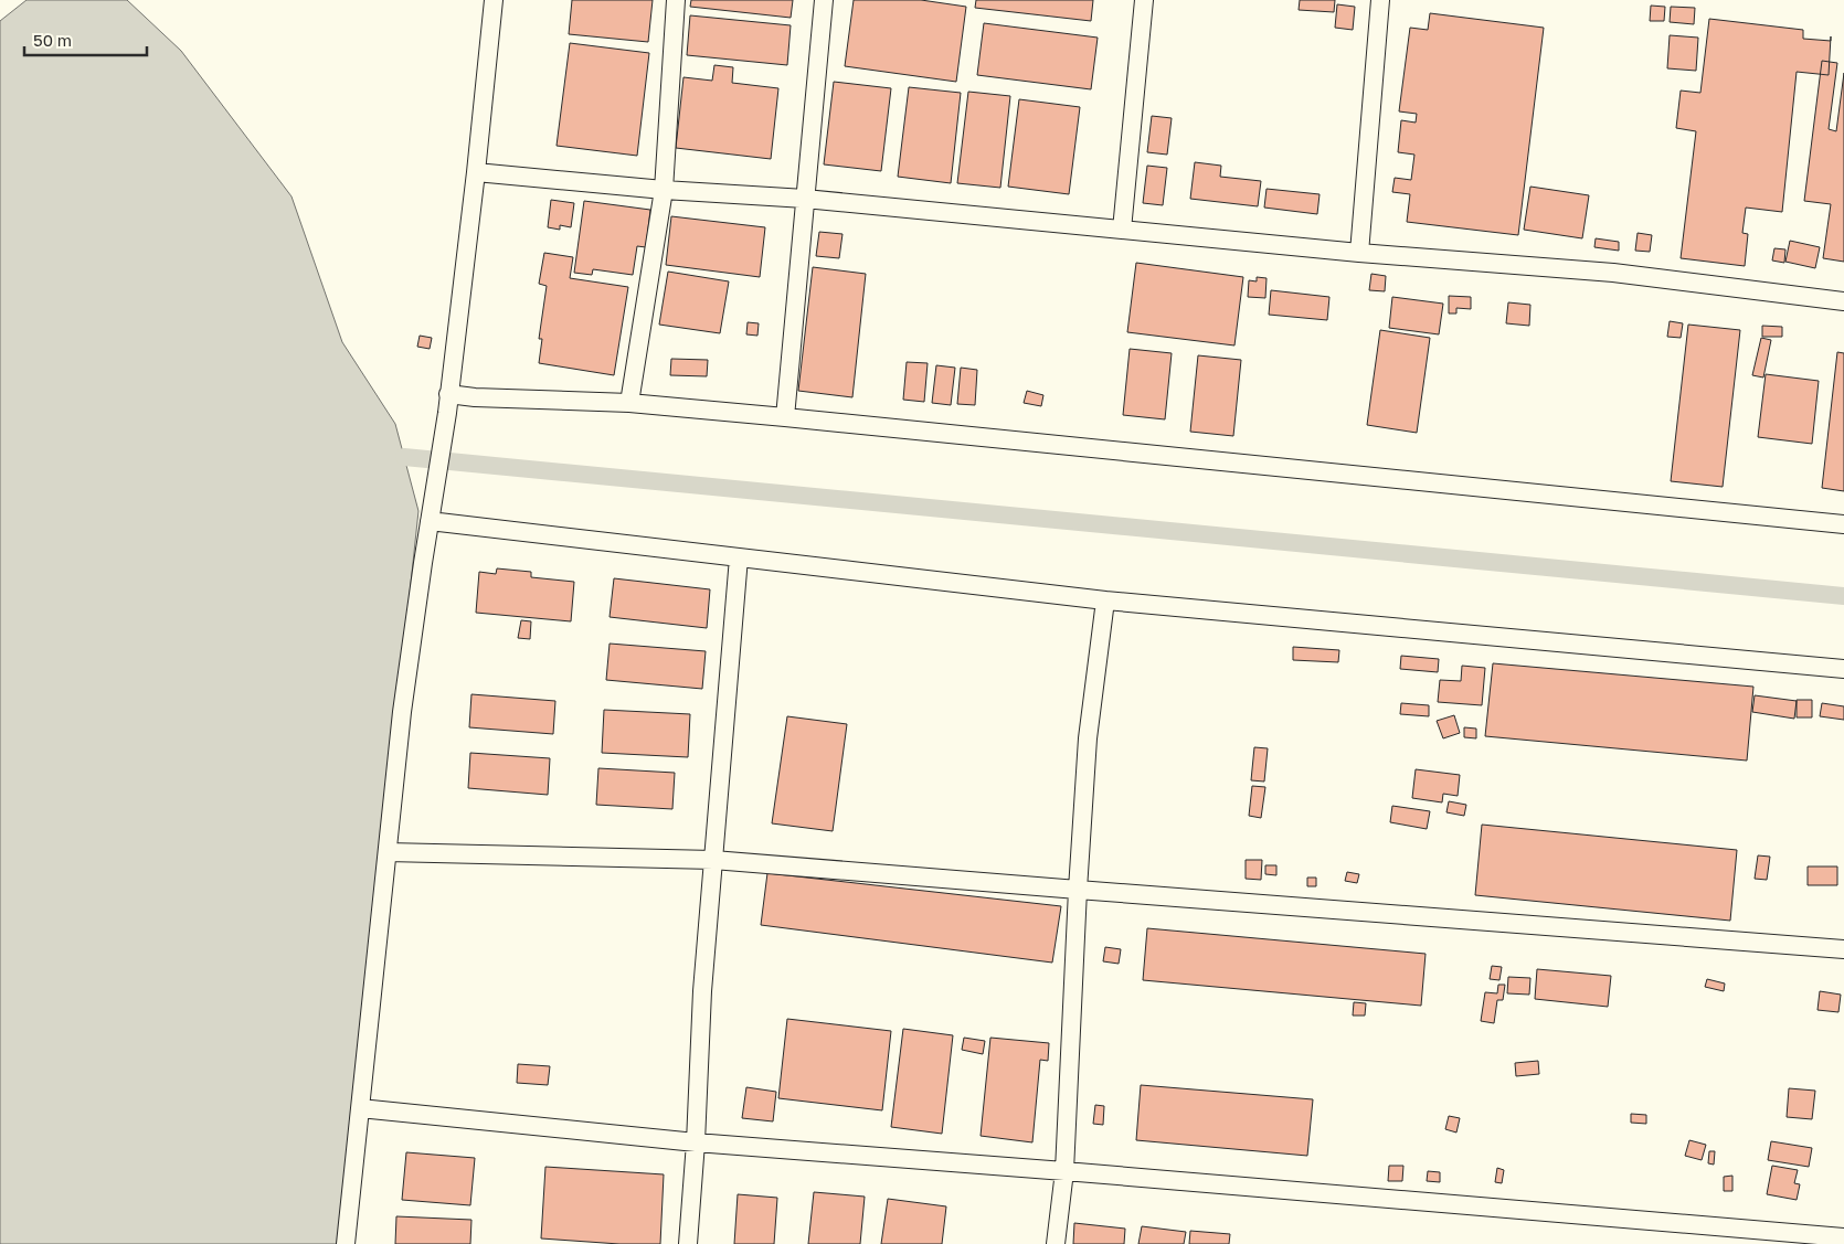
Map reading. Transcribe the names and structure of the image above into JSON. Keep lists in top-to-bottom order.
{
  "scale_bar": "50 m"
}
